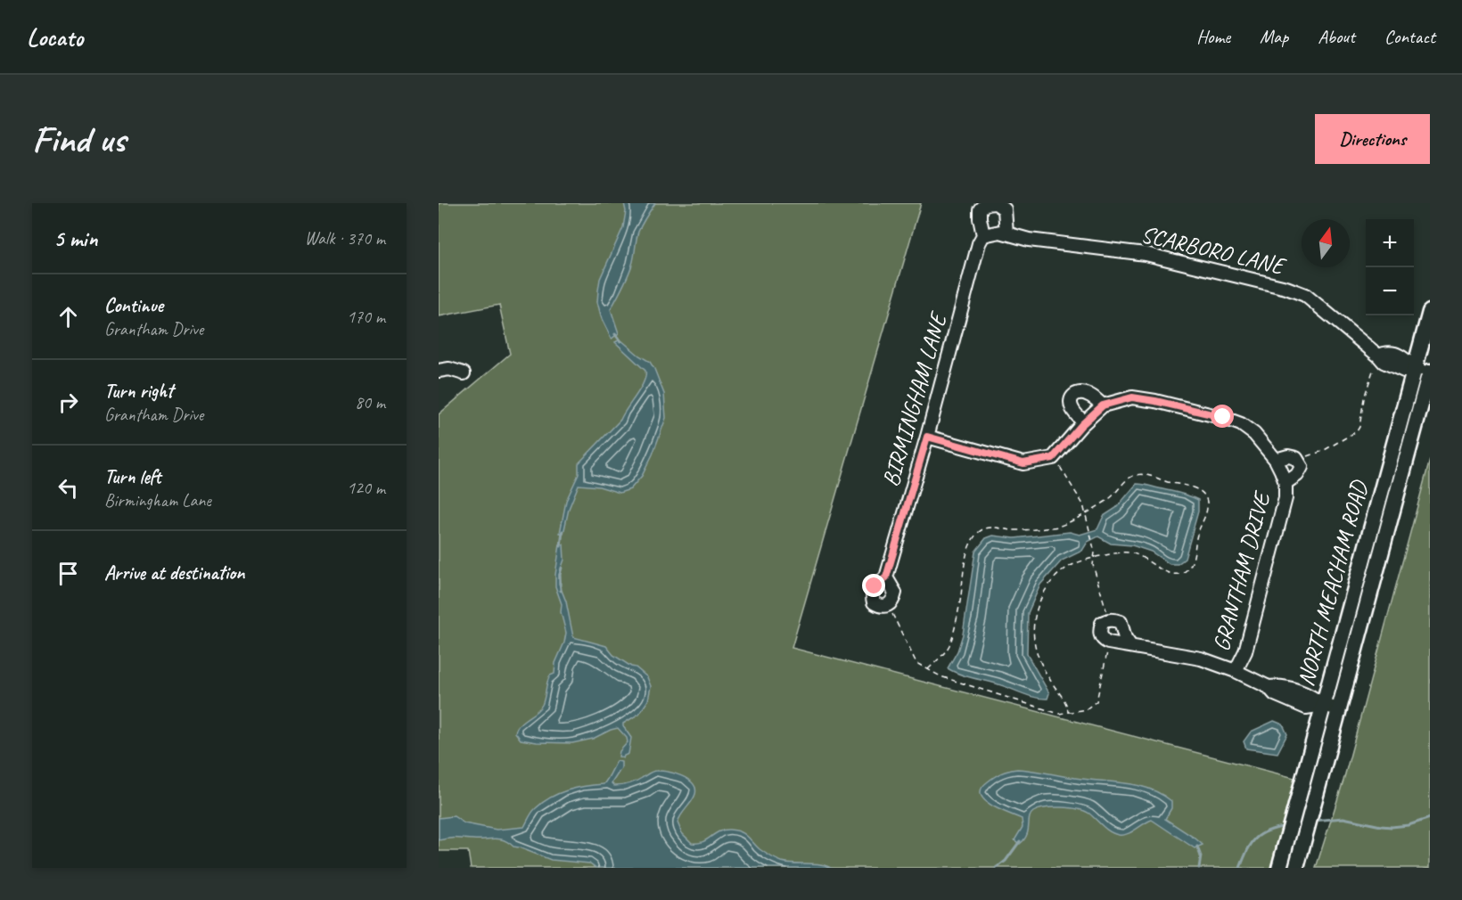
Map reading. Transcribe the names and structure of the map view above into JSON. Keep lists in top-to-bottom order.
{
  "streets": {
    "main road": ["NORTH MEACHAM ROAD"],
    "street": ["SCARBORO LANE", "BIRMINGHAM LANE", "GRANTHAM DRIVE"]
  },
  "crossings": [
    ["SCARBORO LANE", "BIRMINGHAM LANE"],
    ["SCARBORO LANE", "NORTH MEACHAM ROAD"]
  ],
  "north": "top",
  "page": {
    "header": "Locato",
    "nav": [
      "Home",
      "Map",
      "About",
      "Contact"
    ],
    "buttons": "Directions",
    "title": "Find us",
    "heading": ["5 min", "Walk · 370 m"],
    "map_buttons": ["+", "−"],
    "list": [
      ["Continue", "Grantham Drive", "170 m"],
      ["Turn right", "Grantham Drive", "80 m"],
      ["Turn left", "Birmingham Lane", "120 m"],
      "Arrive at destination"
    ]
  }
}
